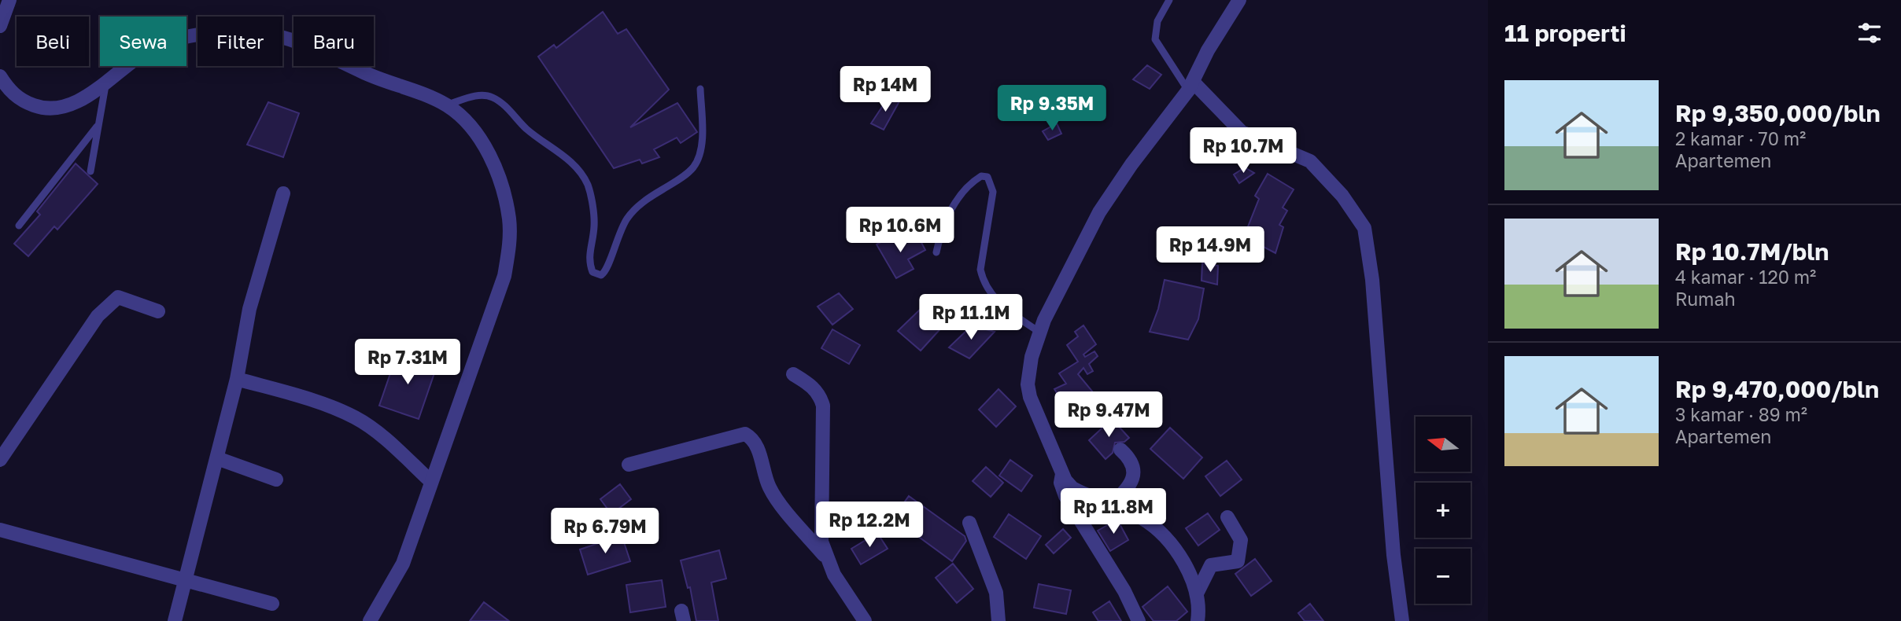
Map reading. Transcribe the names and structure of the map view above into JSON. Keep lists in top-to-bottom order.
{
  "north": "left",
  "page": {
    "heading": "11 properti",
    "chip": [
      "Beli",
      "Sewa",
      "Filter",
      "Baru"
    ],
    "price": [
      "Rp 14M",
      "Rp 9.35M",
      "Rp 10.7M",
      "Rp 10.6M",
      "Rp 14.9M",
      "Rp 11.1M",
      "Rp 7.31M",
      "Rp 9.47M",
      "Rp 11.8M",
      "Rp 12.2M",
      "Rp 6.79M"
    ],
    "list": [
      {
        "name": "Rp 9,350,000/bln",
        "note": "2 kamar · 70 m² · Apartemen"
      },
      {
        "name": "Rp 10.7M/bln",
        "note": "4 kamar · 120 m² · Rumah"
      },
      {
        "name": "Rp 9,470,000/bln",
        "note": "3 kamar · 89 m² · Apartemen"
      }
    ],
    "map_buttons": ["+", "−"]
  }
}
